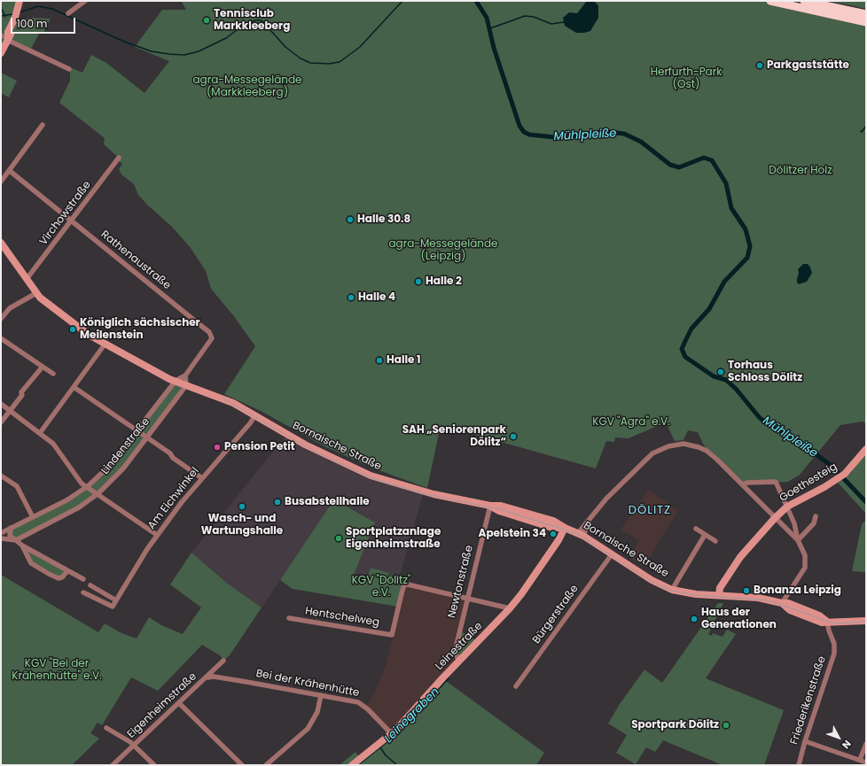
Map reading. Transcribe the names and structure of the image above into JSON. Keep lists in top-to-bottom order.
{
  "streets": {
    "main road": ["Bornaische Straße", "Goethesteig", "Leinestraße"],
    "street": [
      "Virchowstraße",
      "Rathenaustraße",
      "Lindenstraße",
      "Am Eichwinkel",
      "Newtonstraße",
      "Bürgerstraße",
      "Hentschelweg",
      "Bei der Krähenhütte",
      "Friederikenstraße",
      "Eigenheimstraße"
    ]
  },
  "crossings": [
    ["Virchowstraße", "Rathenaustraße"],
    ["Virchowstraße", "Bornaische Straße"],
    ["Rathenaustraße", "Lindenstraße"],
    ["Rathenaustraße", "Bornaische Straße"],
    ["Lindenstraße", "Bornaische Straße"],
    ["Bornaische Straße", "Goethesteig"],
    ["Bornaische Straße", "Am Eichwinkel"],
    ["Bornaische Straße", "Newtonstraße"],
    ["Bornaische Straße", "Bürgerstraße"],
    ["Bornaische Straße", "Leinestraße"],
    ["Bornaische Straße", "Friederikenstraße"],
    ["Newtonstraße", "Hentschelweg"],
    ["Newtonstraße", "Leinestraße"],
    ["Leinestraße", "Bei der Krähenhütte"],
    ["Bei der Krähenhütte", "Eigenheimstraße"]
  ],
  "districts": ["DÖLITZ"],
  "water": ["Mühlpleiße", "Leinegraben"],
  "parks": [
    "Herfurth-Park (Ost)",
    "agra-Messegelände (Markkleeberg)",
    "Dölitzer Holz",
    "agra-Messegelände (Leipzig)",
    "KGV \"Agra\" e.V.",
    "KGV \"Dölitz\" e.V.",
    "KGV \"Bei der Krähenhütte\" e.V."
  ],
  "places": [
    "Tennisclub Markkleeberg",
    "Parkgaststätte",
    "Halle 30.8",
    "Halle 2",
    "Halle 4",
    "Königlich sächsischer Meilenstein",
    "Halle 1",
    "Torhaus Schloss Dölitz",
    "SAH „Seniorenpark Dölitz“",
    "Pension Petit",
    "Busabstellhalle",
    "Wasch- und Wartungshalle",
    "Apelstein 34",
    "Sportplatzanlage Eigenheimstraße",
    "Bonanza Leipzig",
    "Haus der Generationen",
    "Sportpark Dölitz"
  ],
  "scale_bar": "100 m",
  "north": "bottom right"
}
